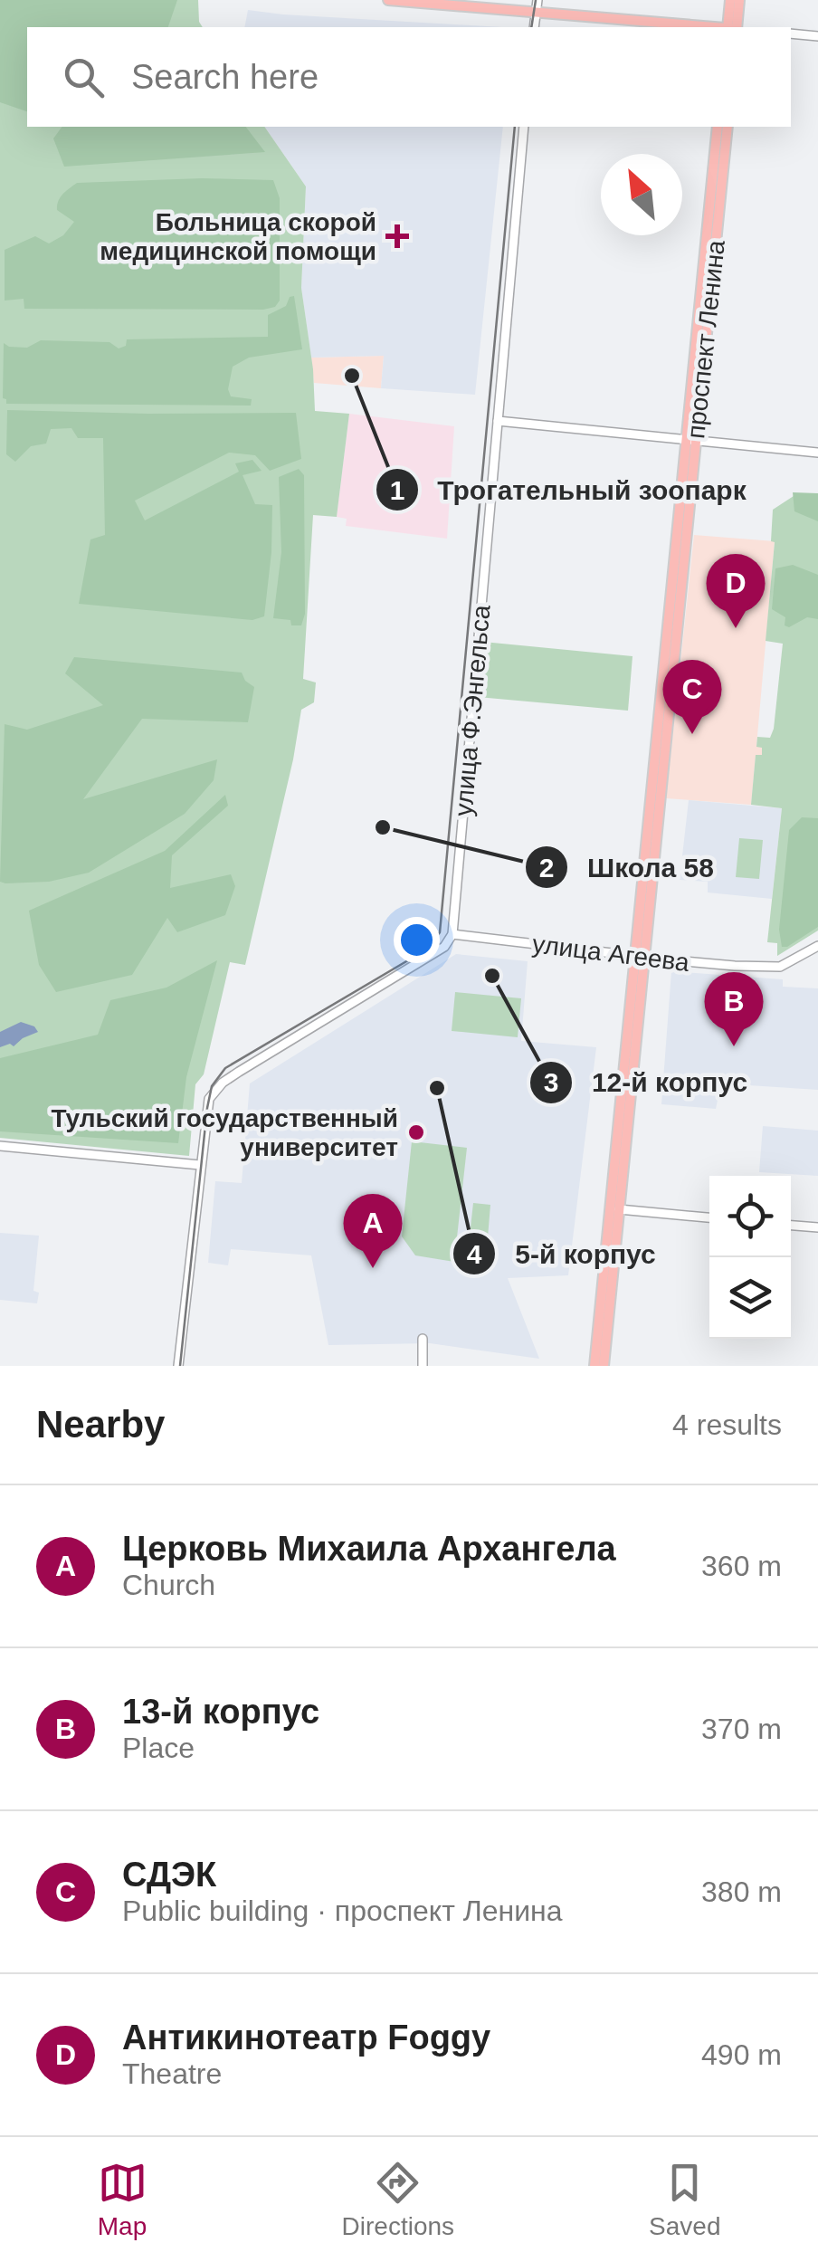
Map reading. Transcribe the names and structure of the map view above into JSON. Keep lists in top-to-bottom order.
{
  "streets": {
    "main road": ["проспект Ленина"],
    "street": ["улица Ф.Энгельса", "улица Агеева"]
  },
  "crossings": [
    ["проспект Ленина", "улица Агеева"],
    ["улица Ф.Энгельса", "улица Агеева"]
  ],
  "places": {
    "health": ["Больница скорой медицинской помощи"],
    "other": [
      "Трогательный зоопарк",
      "Школа 58",
      "12-й корпус",
      "5-й корпус",
      "Тульский государственный университет"
    ]
  },
  "north": "top left",
  "page": {
    "search": "Search here",
    "pins": [
      "D",
      "C",
      "B",
      "A"
    ],
    "heading": ["Nearby", "4 results"],
    "list": [
      {
        "mark": "A",
        "name": "Церковь Михаила Архангела",
        "note": "Church",
        "value": "360 m"
      },
      {
        "mark": "B",
        "name": "13-й корпус",
        "note": "Place",
        "value": "370 m"
      },
      {
        "mark": "C",
        "name": "СДЭК",
        "note": "Public building · проспект Ленина",
        "value": "380 m"
      },
      {
        "mark": "D",
        "name": "Антикинотеатр Foggy",
        "note": "Theatre",
        "value": "490 m"
      }
    ],
    "nav": ["Map", "Directions", "Saved"]
  }
}
